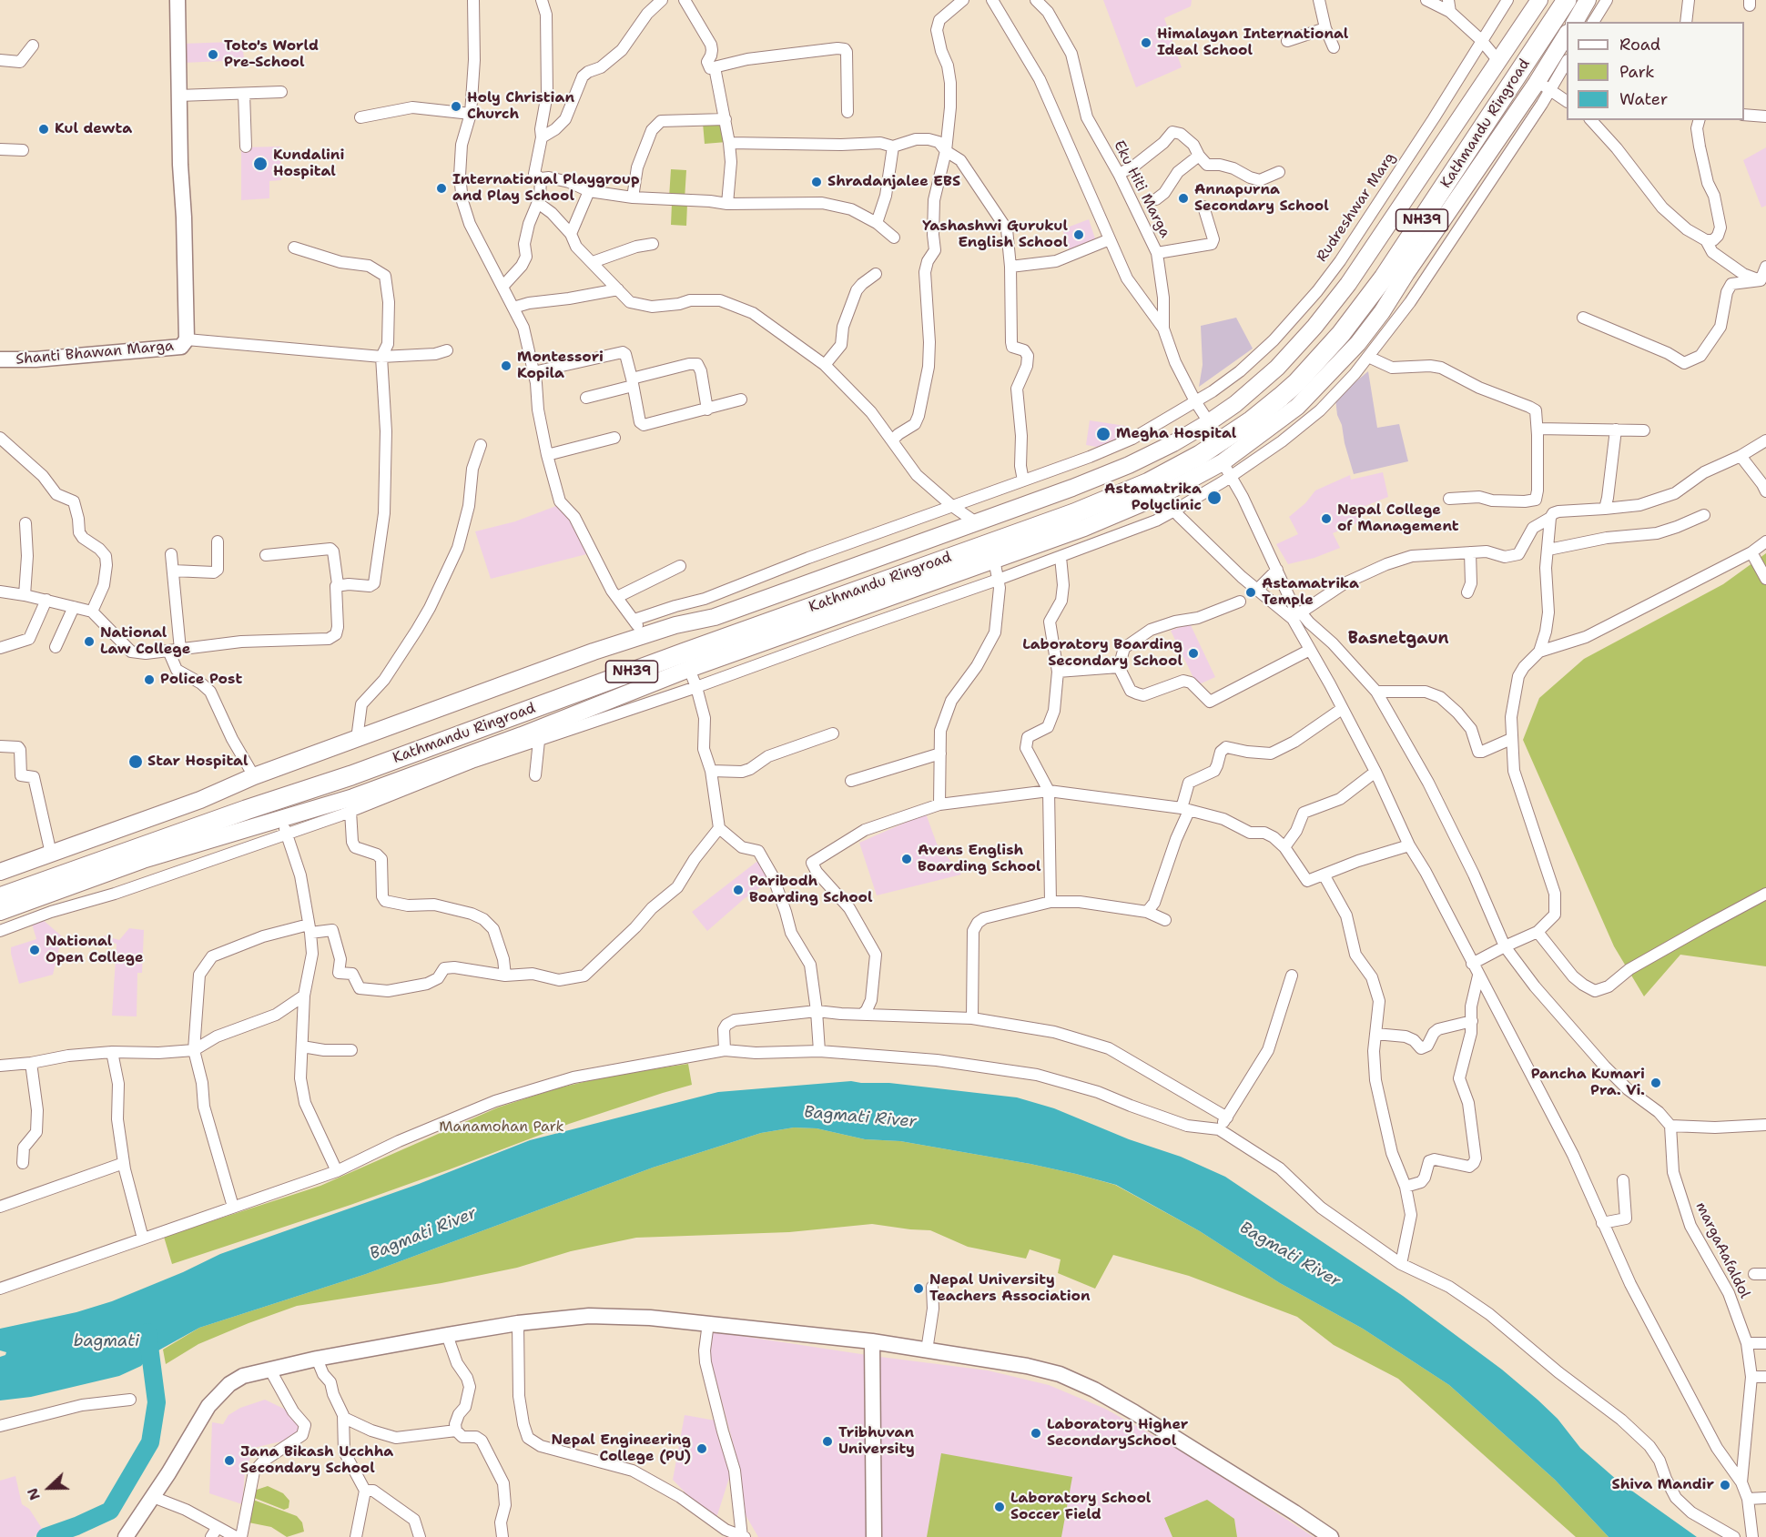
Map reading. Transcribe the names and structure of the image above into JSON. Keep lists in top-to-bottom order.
{
  "streets": {
    "highway": ["Kathmandu Ringroad", "NH39"],
    "main road": ["Shanti Bhawan Marga"],
    "street": ["Eku Hiti Marga", "Rudreshwar Marg", "margaAafaldol"]
  },
  "crossings": [
    ["Eku Hiti Marga", "Rudreshwar Marg"]
  ],
  "districts": ["Basnetgaun"],
  "water": ["Bagmati River", "bagmati"],
  "parks": ["Manamohan Park"],
  "places": [
    "Himalayan International Ideal School",
    "Toto's World Pre-School",
    "Holy Christian Church",
    "Kul dewta",
    "Kundalini Hospital",
    "Shradanjalee EBS",
    "International Playgroup and Play School",
    "Annapurna Secondary School",
    "Yashashwi Gurukul English School",
    "Montessori Kopila",
    "Megha Hospital",
    "Astamatrika Polyclinic",
    "Nepal College of Management",
    "Astamatrika Temple",
    "National Law College",
    "Laboratory Boarding Secondary School",
    "Police Post",
    "Star Hospital",
    "Avens English Boarding School",
    "Paribodh Boarding School",
    "National Open College",
    "Pancha Kumari Pra. Vi.",
    "Nepal University Teachers Association",
    "Laboratory Higher SecondarySchool",
    "Tribhuvan University",
    "Nepal Engineering College (PU)",
    "Jana Bikash Ucchha Secondary School",
    "Shiva Mandir",
    "Laboratory School Soccer Field"
  ],
  "legend": ["Road", "Park", "Water"],
  "north": "left"
}
